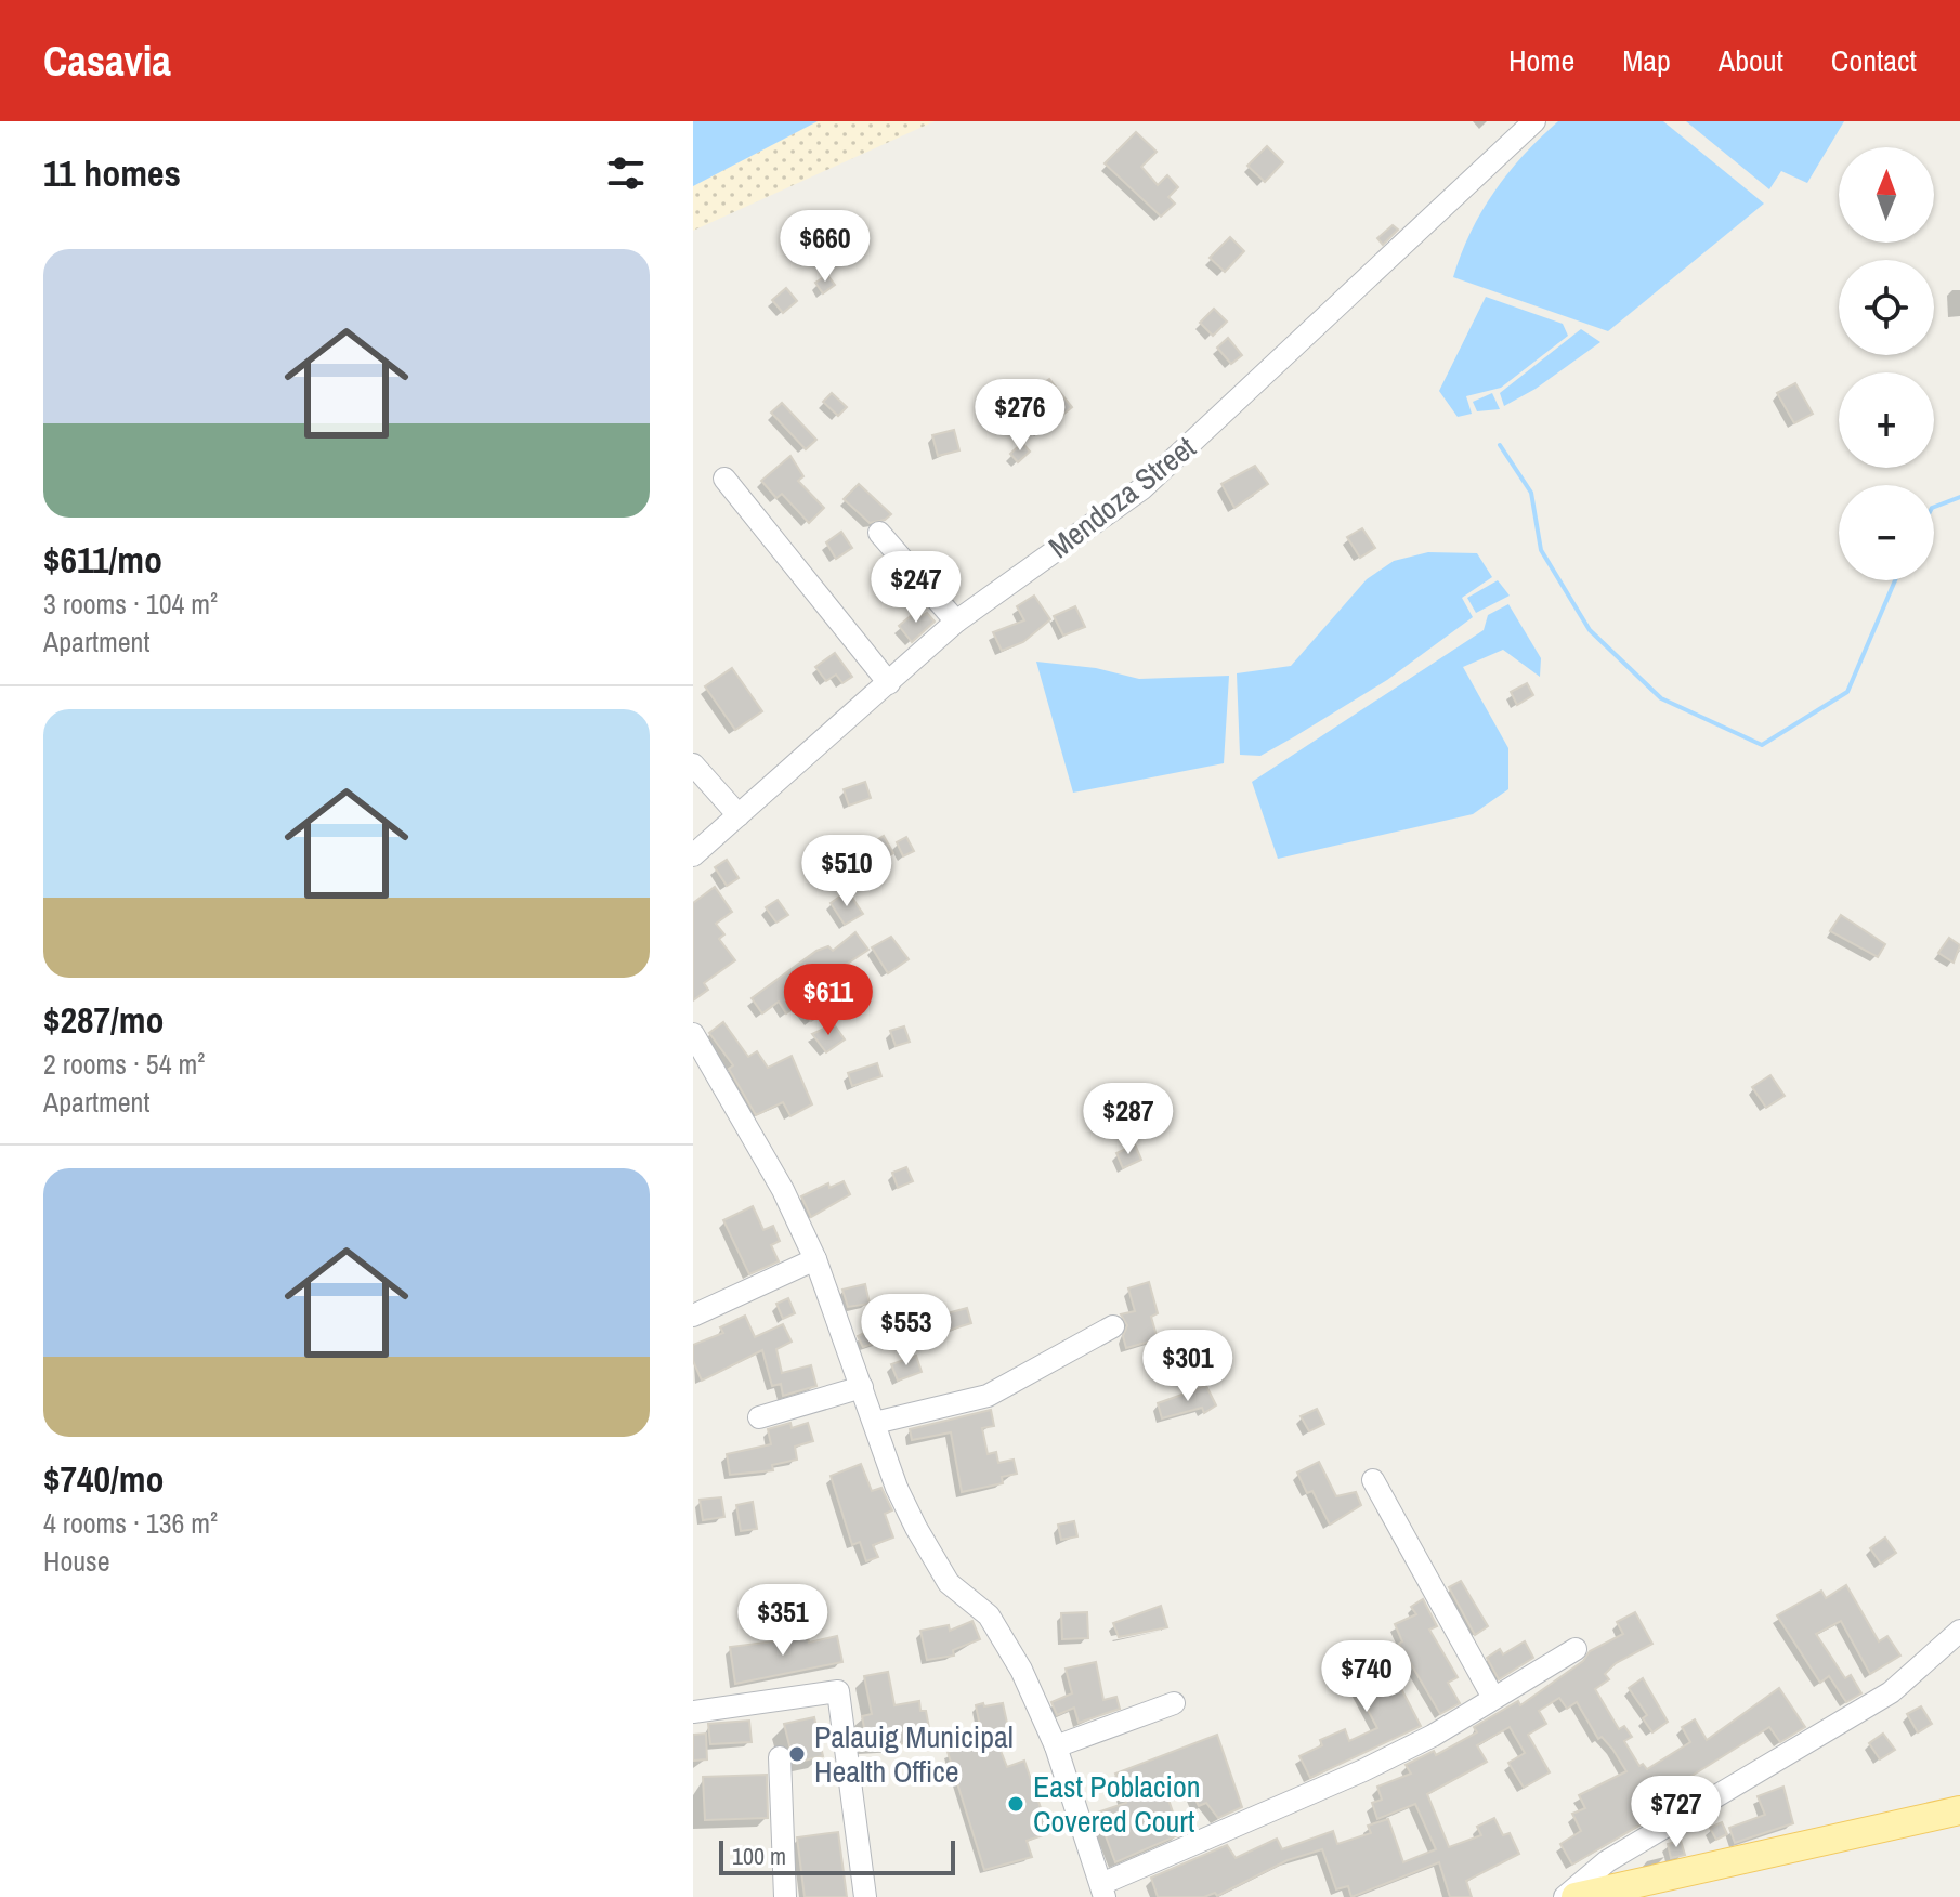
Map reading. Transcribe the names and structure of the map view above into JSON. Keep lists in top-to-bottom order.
{
  "streets": {
    "street": ["Mendoza Street"]
  },
  "places": ["Palauig Municipal Health Office", "East Poblacion Covered Court"],
  "scale_bar": "100 m",
  "north": "top",
  "page": {
    "header": "Casavia",
    "nav": [
      "Home",
      "Map",
      "About",
      "Contact"
    ],
    "heading": "11 homes",
    "map_buttons": ["+", "−"],
    "price": [
      "$660",
      "$276",
      "$247",
      "$510",
      "$611",
      "$287",
      "$553",
      "$301",
      "$351",
      "$740",
      "$727"
    ],
    "list": [
      {
        "name": "$611/mo",
        "note": "3 rooms · 104 m² · Apartment"
      },
      {
        "name": "$287/mo",
        "note": "2 rooms · 54 m² · Apartment"
      },
      {
        "name": "$740/mo",
        "note": "4 rooms · 136 m² · House"
      }
    ],
    "scale": "100 m"
  }
}
